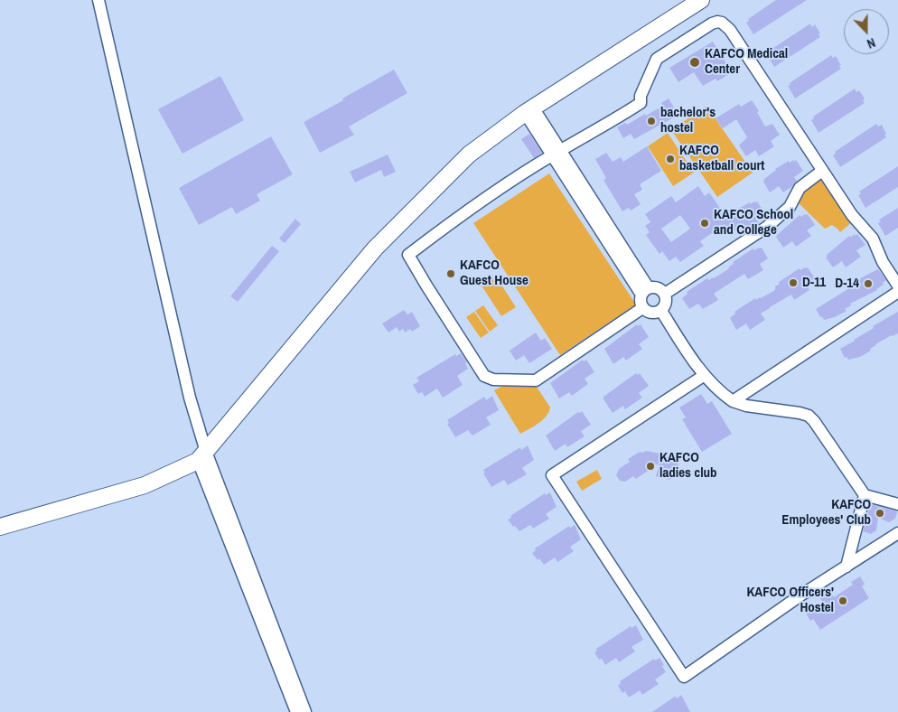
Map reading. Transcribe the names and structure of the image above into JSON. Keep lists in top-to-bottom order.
{
  "places": [
    "KAFCO Medical Center",
    "bachelor's hostel",
    "KAFCO basketball court",
    "KAFCO School and College",
    "KAFCO Guest House",
    "D-11",
    "D-14",
    "KAFCO ladies club",
    "KAFCO Employees' Club",
    "KAFCO Officers' Hostel"
  ],
  "north": "bottom"
}
